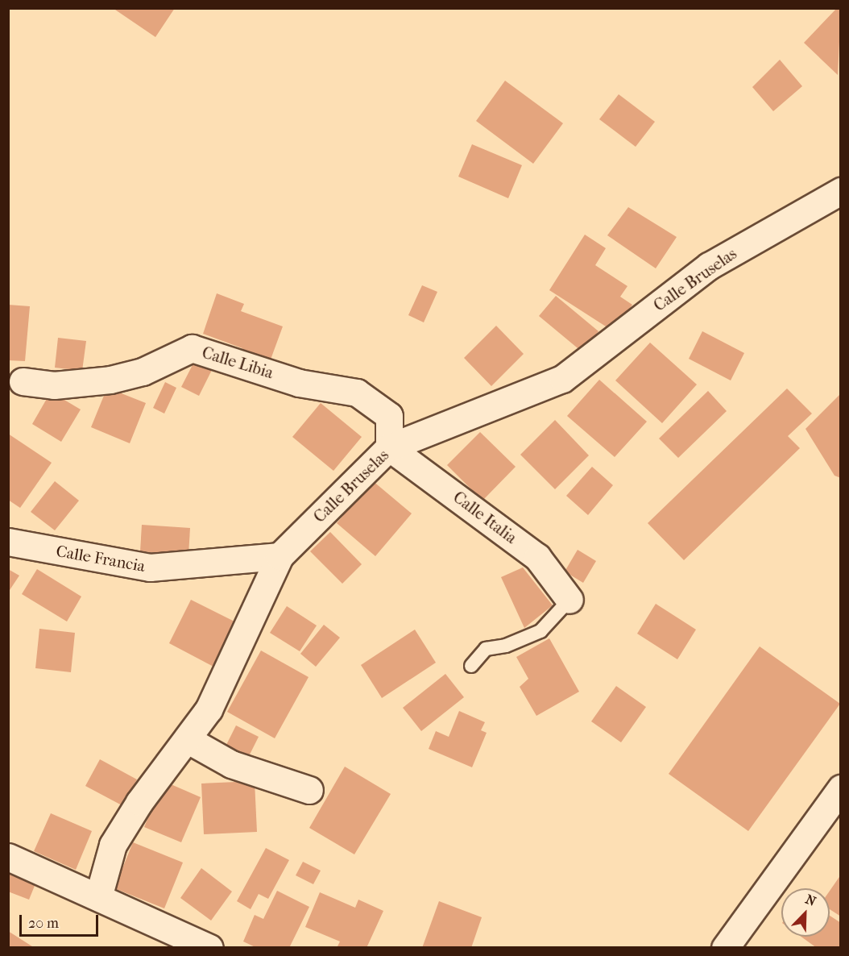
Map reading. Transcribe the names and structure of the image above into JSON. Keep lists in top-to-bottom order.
{
  "streets": {
    "street": [
      "Calle Bruselas",
      "Calle Libia",
      "Calle Italia",
      "Calle Francia"
    ]
  },
  "crossings": [
    ["Calle Bruselas", "Calle Libia"],
    ["Calle Bruselas", "Calle Italia"],
    ["Calle Bruselas", "Calle Francia"],
    ["Calle Libia", "Calle Italia"]
  ],
  "scale_bar": "20 m",
  "north": "top right"
}
